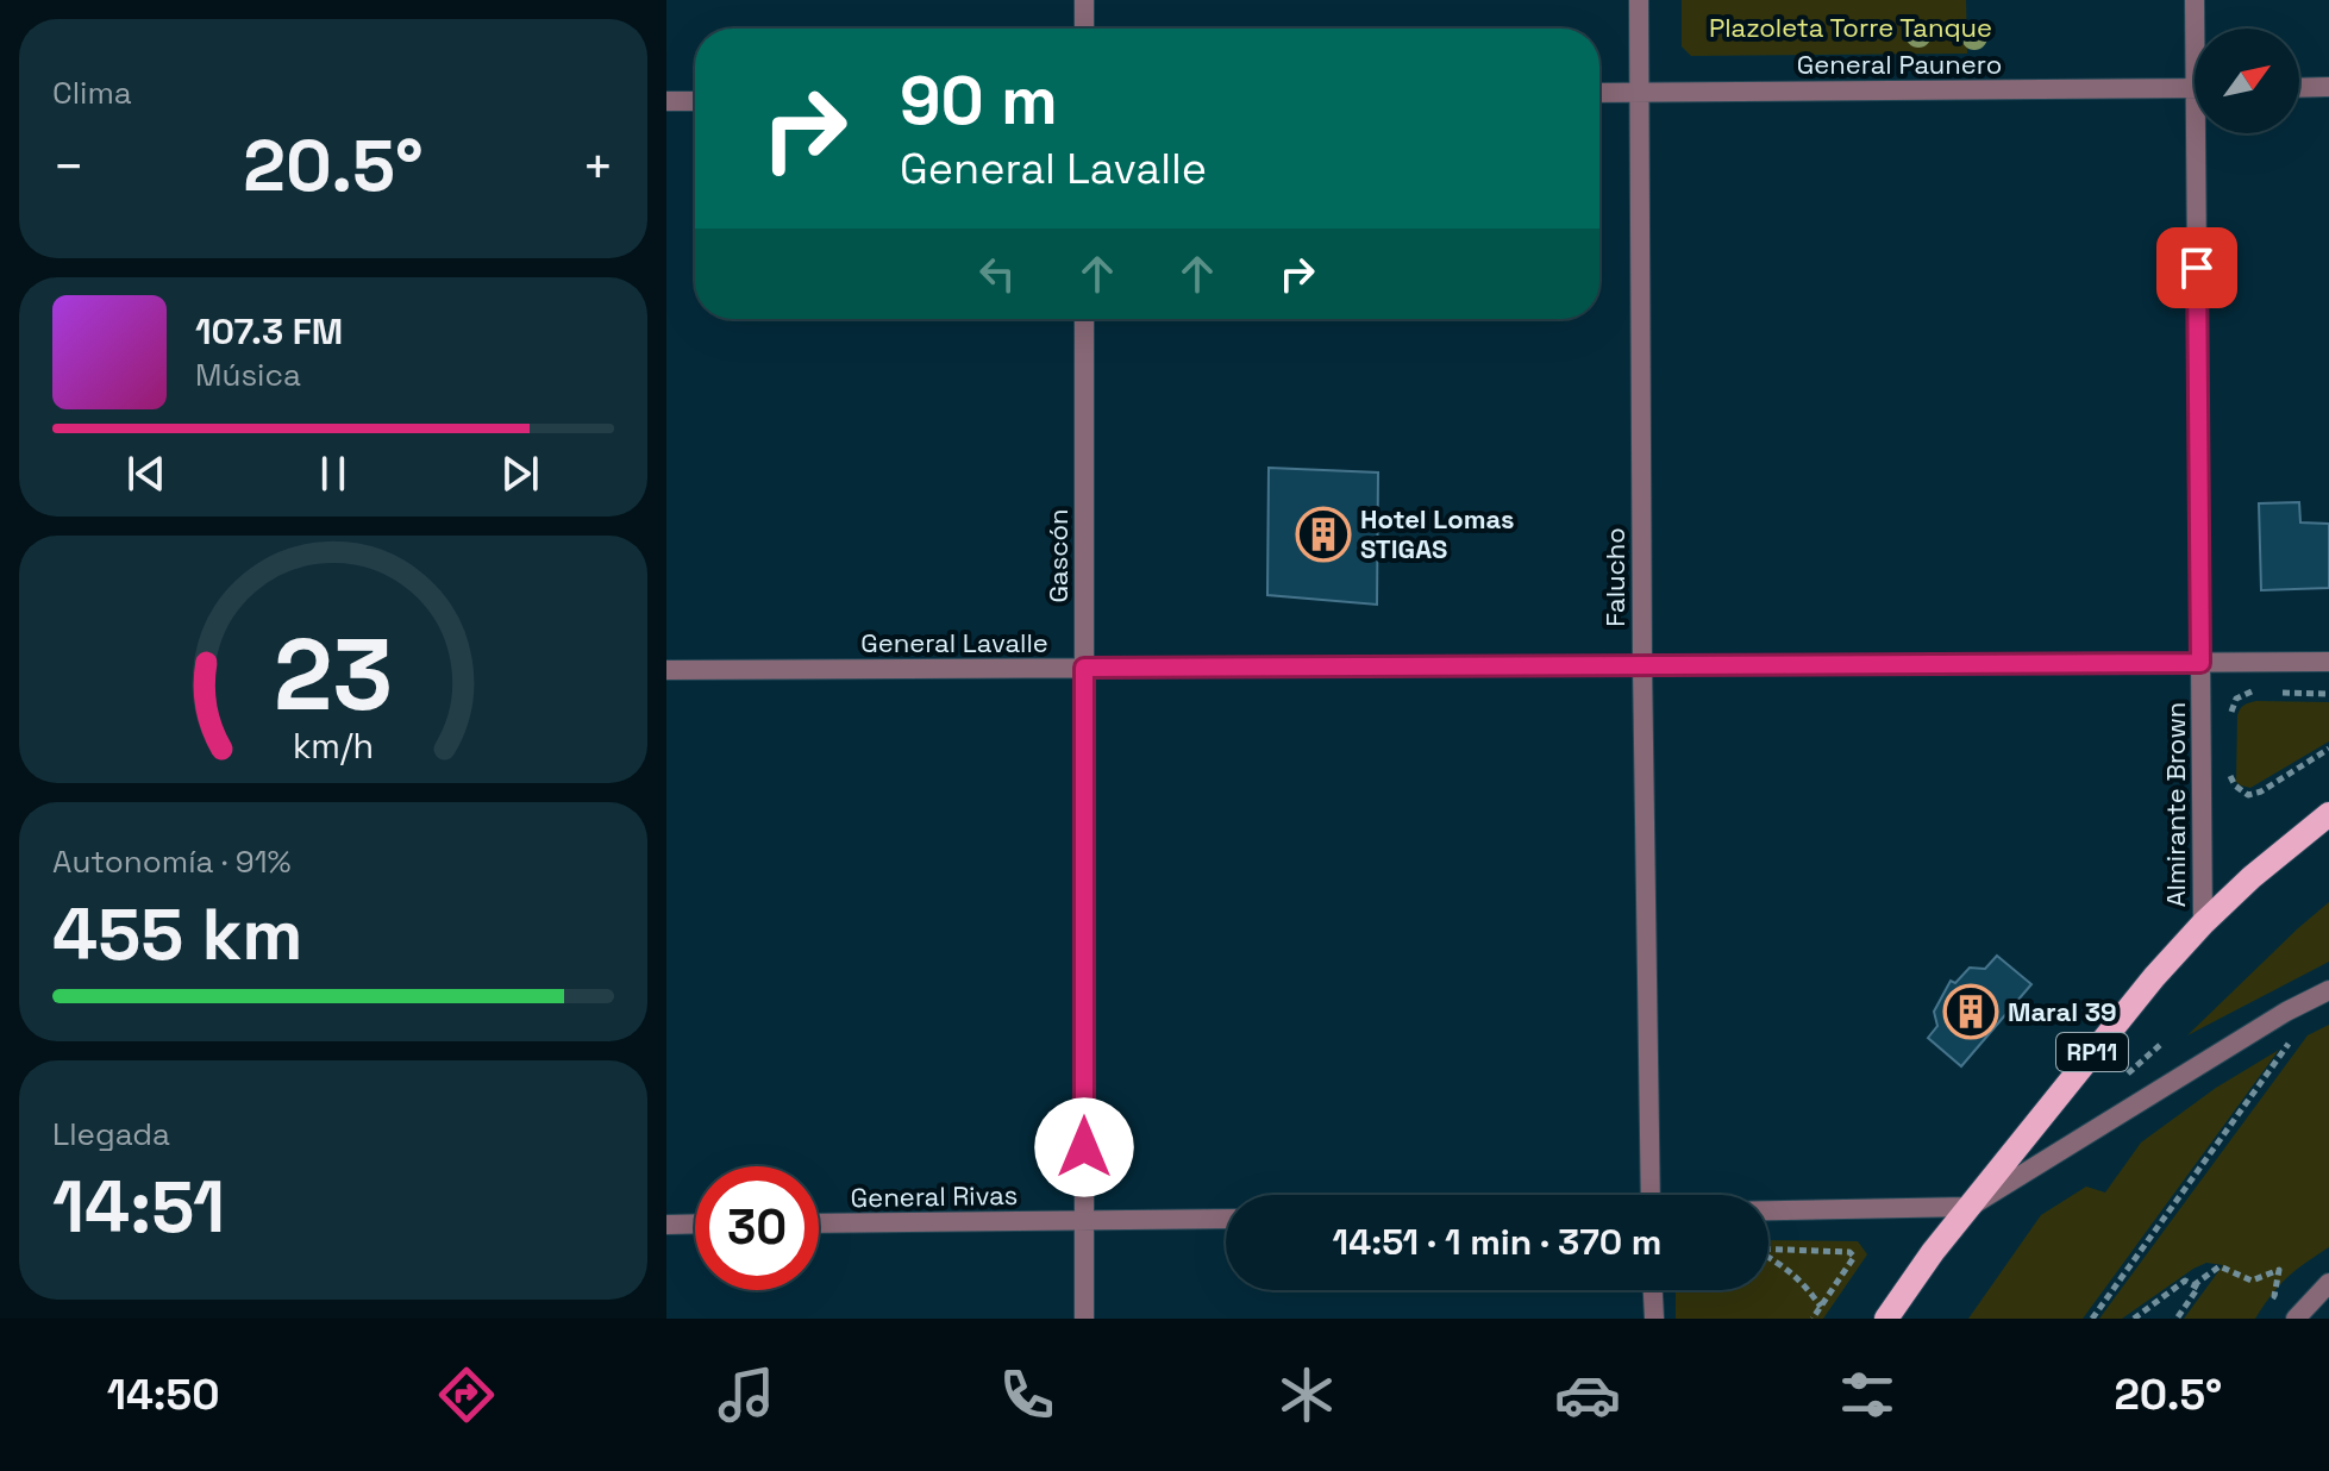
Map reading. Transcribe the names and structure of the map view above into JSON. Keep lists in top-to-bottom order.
{
  "streets": {
    "main road": ["RP11"],
    "street": [
      "General Paunero",
      "Gascón",
      "Falucho",
      "General Lavalle",
      "Almirante Brown",
      "General Rivas"
    ]
  },
  "crossings": [
    ["General Paunero", "Falucho"],
    ["Gascón", "General Lavalle"],
    ["Gascón", "General Rivas"],
    ["Falucho", "General Lavalle"],
    ["General Lavalle", "Almirante Brown"],
    ["Almirante Brown", "RP11"]
  ],
  "parks": ["Plazoleta Torre Tanque"],
  "places": {
    "building": ["Hotel Lomas STIGAS", "Maral 39"]
  },
  "north": "top right",
  "page": {
    "tile": [
      "Clima",
      ["Autonomía · 91%", "455 km"],
      ["Llegada", "14:51"]
    ],
    "turn": ["90 m", "General Lavalle"],
    "heat": ["−", "20.5°", "+"],
    "song": ["107.3 FM", "Música"],
    "limit": "30",
    "trip": "14:51 · 1 min · 370 m",
    "tabs": ["14:50", "20.5°"],
    "gauge": ["23", "km/h"]
  }
}
